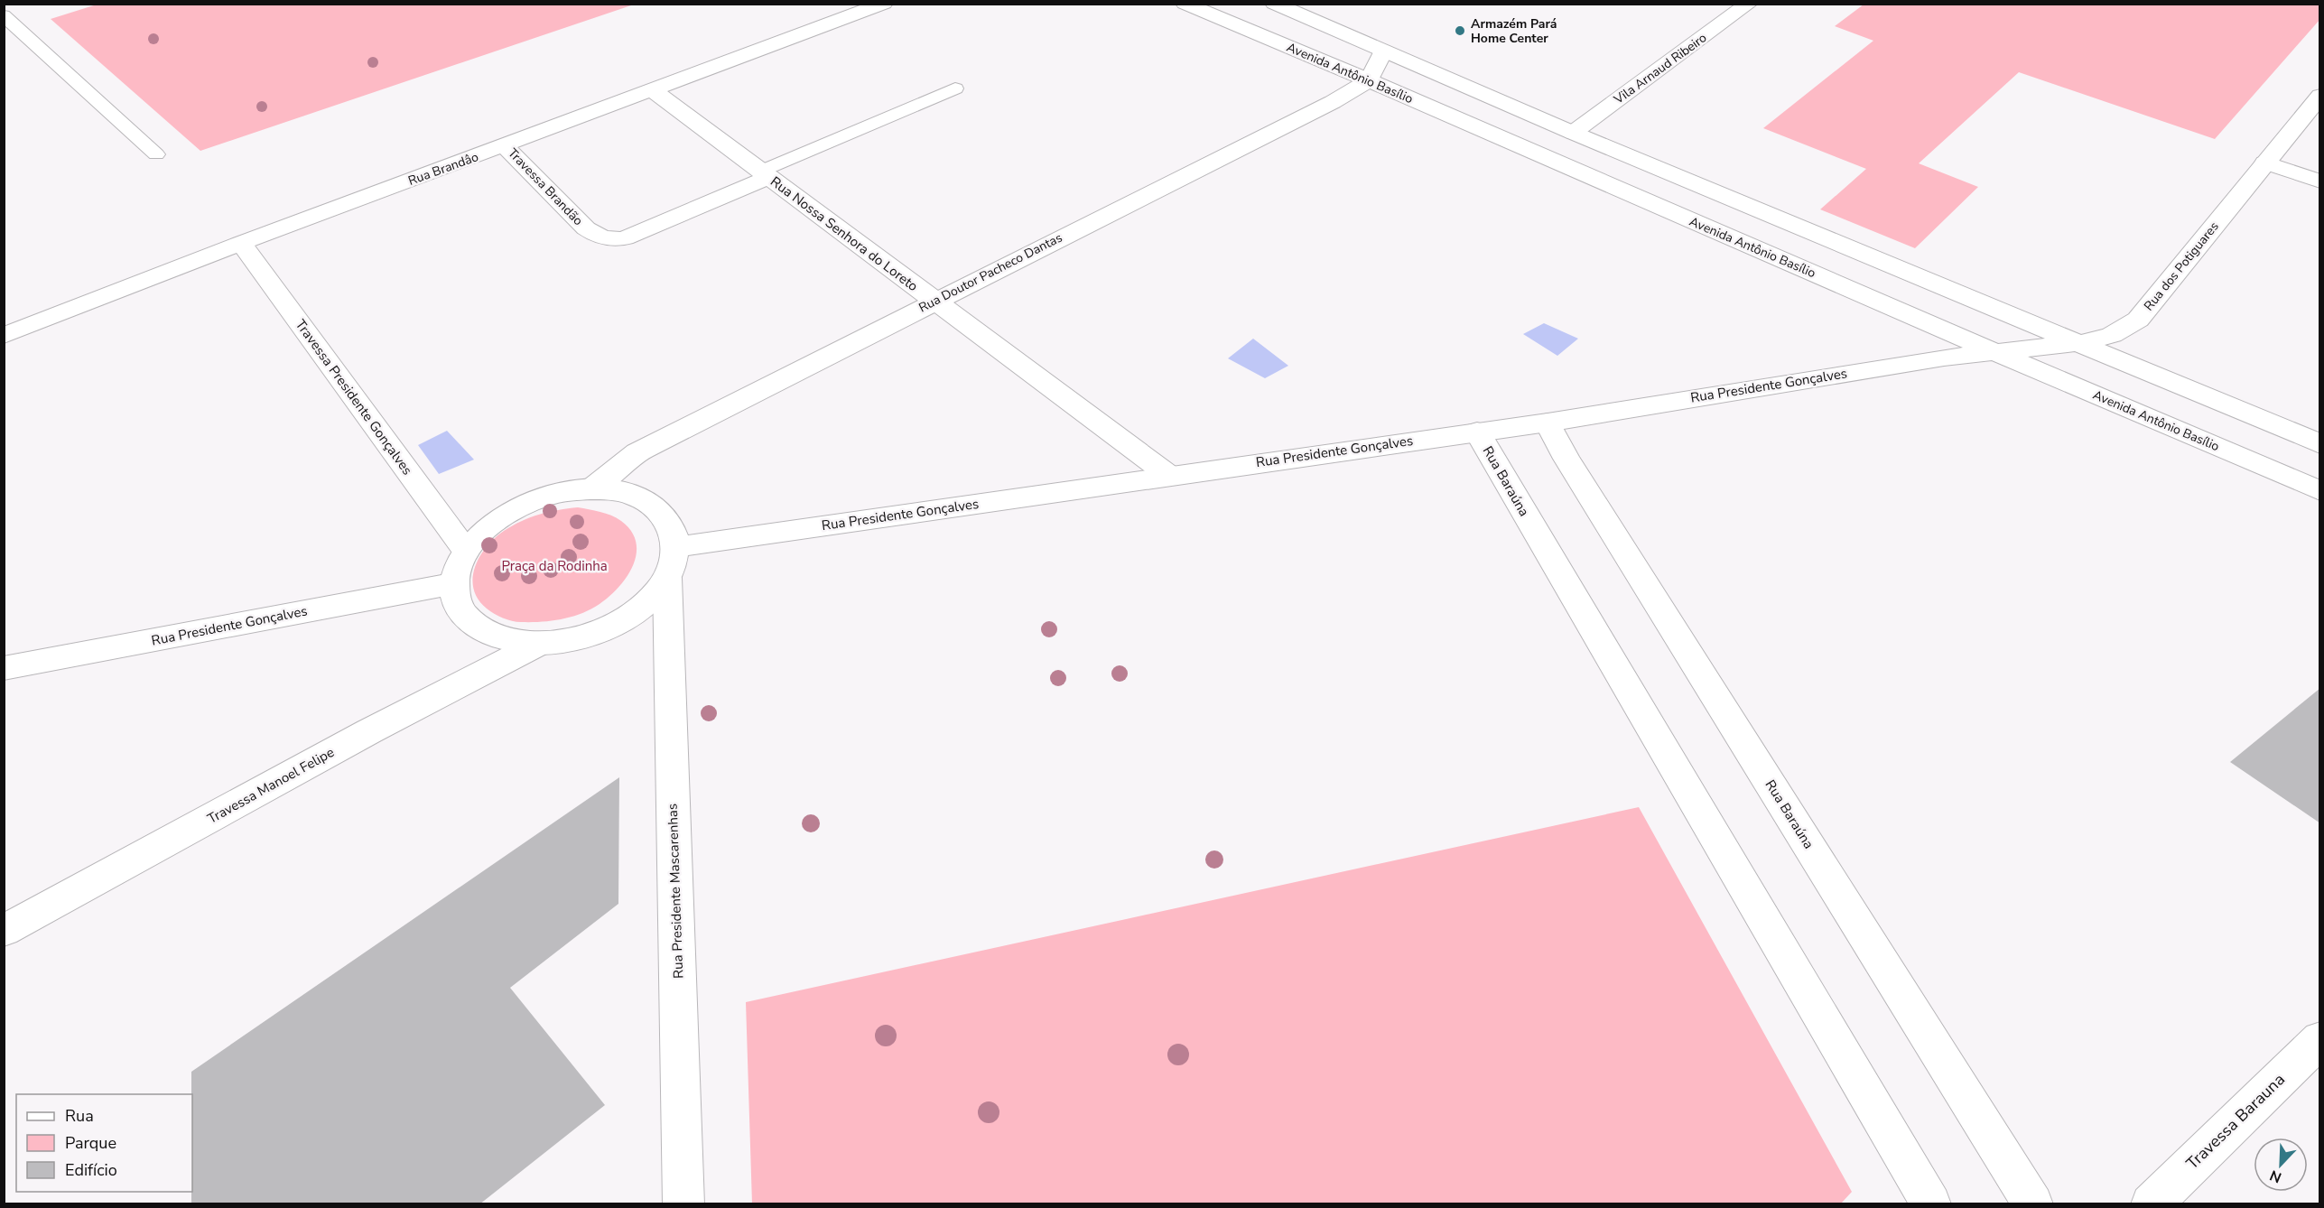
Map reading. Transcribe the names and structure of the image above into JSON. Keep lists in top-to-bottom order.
{
  "streets": {
    "street": [
      "Vila Arnaud Ribeiro",
      "Avenida Antônio Basílio",
      "Rua Brandâo",
      "Travessa Brandão",
      "Rua Nossa Senhora do Loreto",
      "Rua dos Potiguares",
      "Rua Doutor Pacheco Dantas",
      "Rua Presidente Gonçalves",
      "Travessa Presidente Gonçalves",
      "Rua Baraúna",
      "Travessa Manoel Felipe",
      "Rua Presidente Mascarenhas",
      "Travessa Barauna"
    ]
  },
  "crossings": [
    ["Avenida Antônio Basílio", "Rua dos Potiguares"],
    ["Avenida Antônio Basílio", "Rua Doutor Pacheco Dantas"],
    ["Avenida Antônio Basílio", "Rua Presidente Gonçalves"],
    ["Rua Brandâo", "Travessa Brandão"],
    ["Rua Brandâo", "Rua Nossa Senhora do Loreto"],
    ["Rua Brandâo", "Travessa Presidente Gonçalves"],
    ["Travessa Brandão", "Rua Nossa Senhora do Loreto"],
    ["Rua Nossa Senhora do Loreto", "Rua Doutor Pacheco Dantas"],
    ["Rua Nossa Senhora do Loreto", "Rua Presidente Gonçalves"],
    ["Rua dos Potiguares", "Rua Presidente Gonçalves"],
    ["Rua Doutor Pacheco Dantas", "Rua Presidente Gonçalves"],
    ["Rua Doutor Pacheco Dantas", "Travessa Presidente Gonçalves"],
    ["Rua Doutor Pacheco Dantas", "Travessa Manoel Felipe"],
    ["Rua Doutor Pacheco Dantas", "Rua Presidente Mascarenhas"],
    ["Rua Presidente Gonçalves", "Travessa Presidente Gonçalves"],
    ["Rua Presidente Gonçalves", "Rua Baraúna"],
    ["Rua Presidente Gonçalves", "Travessa Manoel Felipe"],
    ["Rua Presidente Gonçalves", "Rua Presidente Mascarenhas"],
    ["Travessa Presidente Gonçalves", "Travessa Manoel Felipe"],
    ["Travessa Presidente Gonçalves", "Rua Presidente Mascarenhas"],
    ["Travessa Manoel Felipe", "Rua Presidente Mascarenhas"]
  ],
  "parks": ["Praça da Rodinha"],
  "places": ["Armazém Pará Home Center"],
  "legend": ["Rua", "Parque", "Edifício"],
  "north": "bottom left"
}
